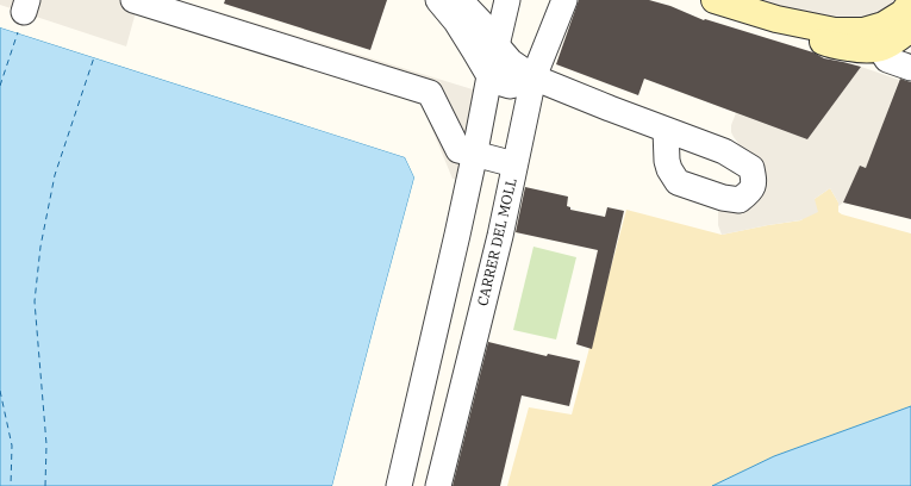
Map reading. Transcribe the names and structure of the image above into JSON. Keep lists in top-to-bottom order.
{
  "streets": {
    "street": ["CARRER DEL MOLL"]
  }
}
